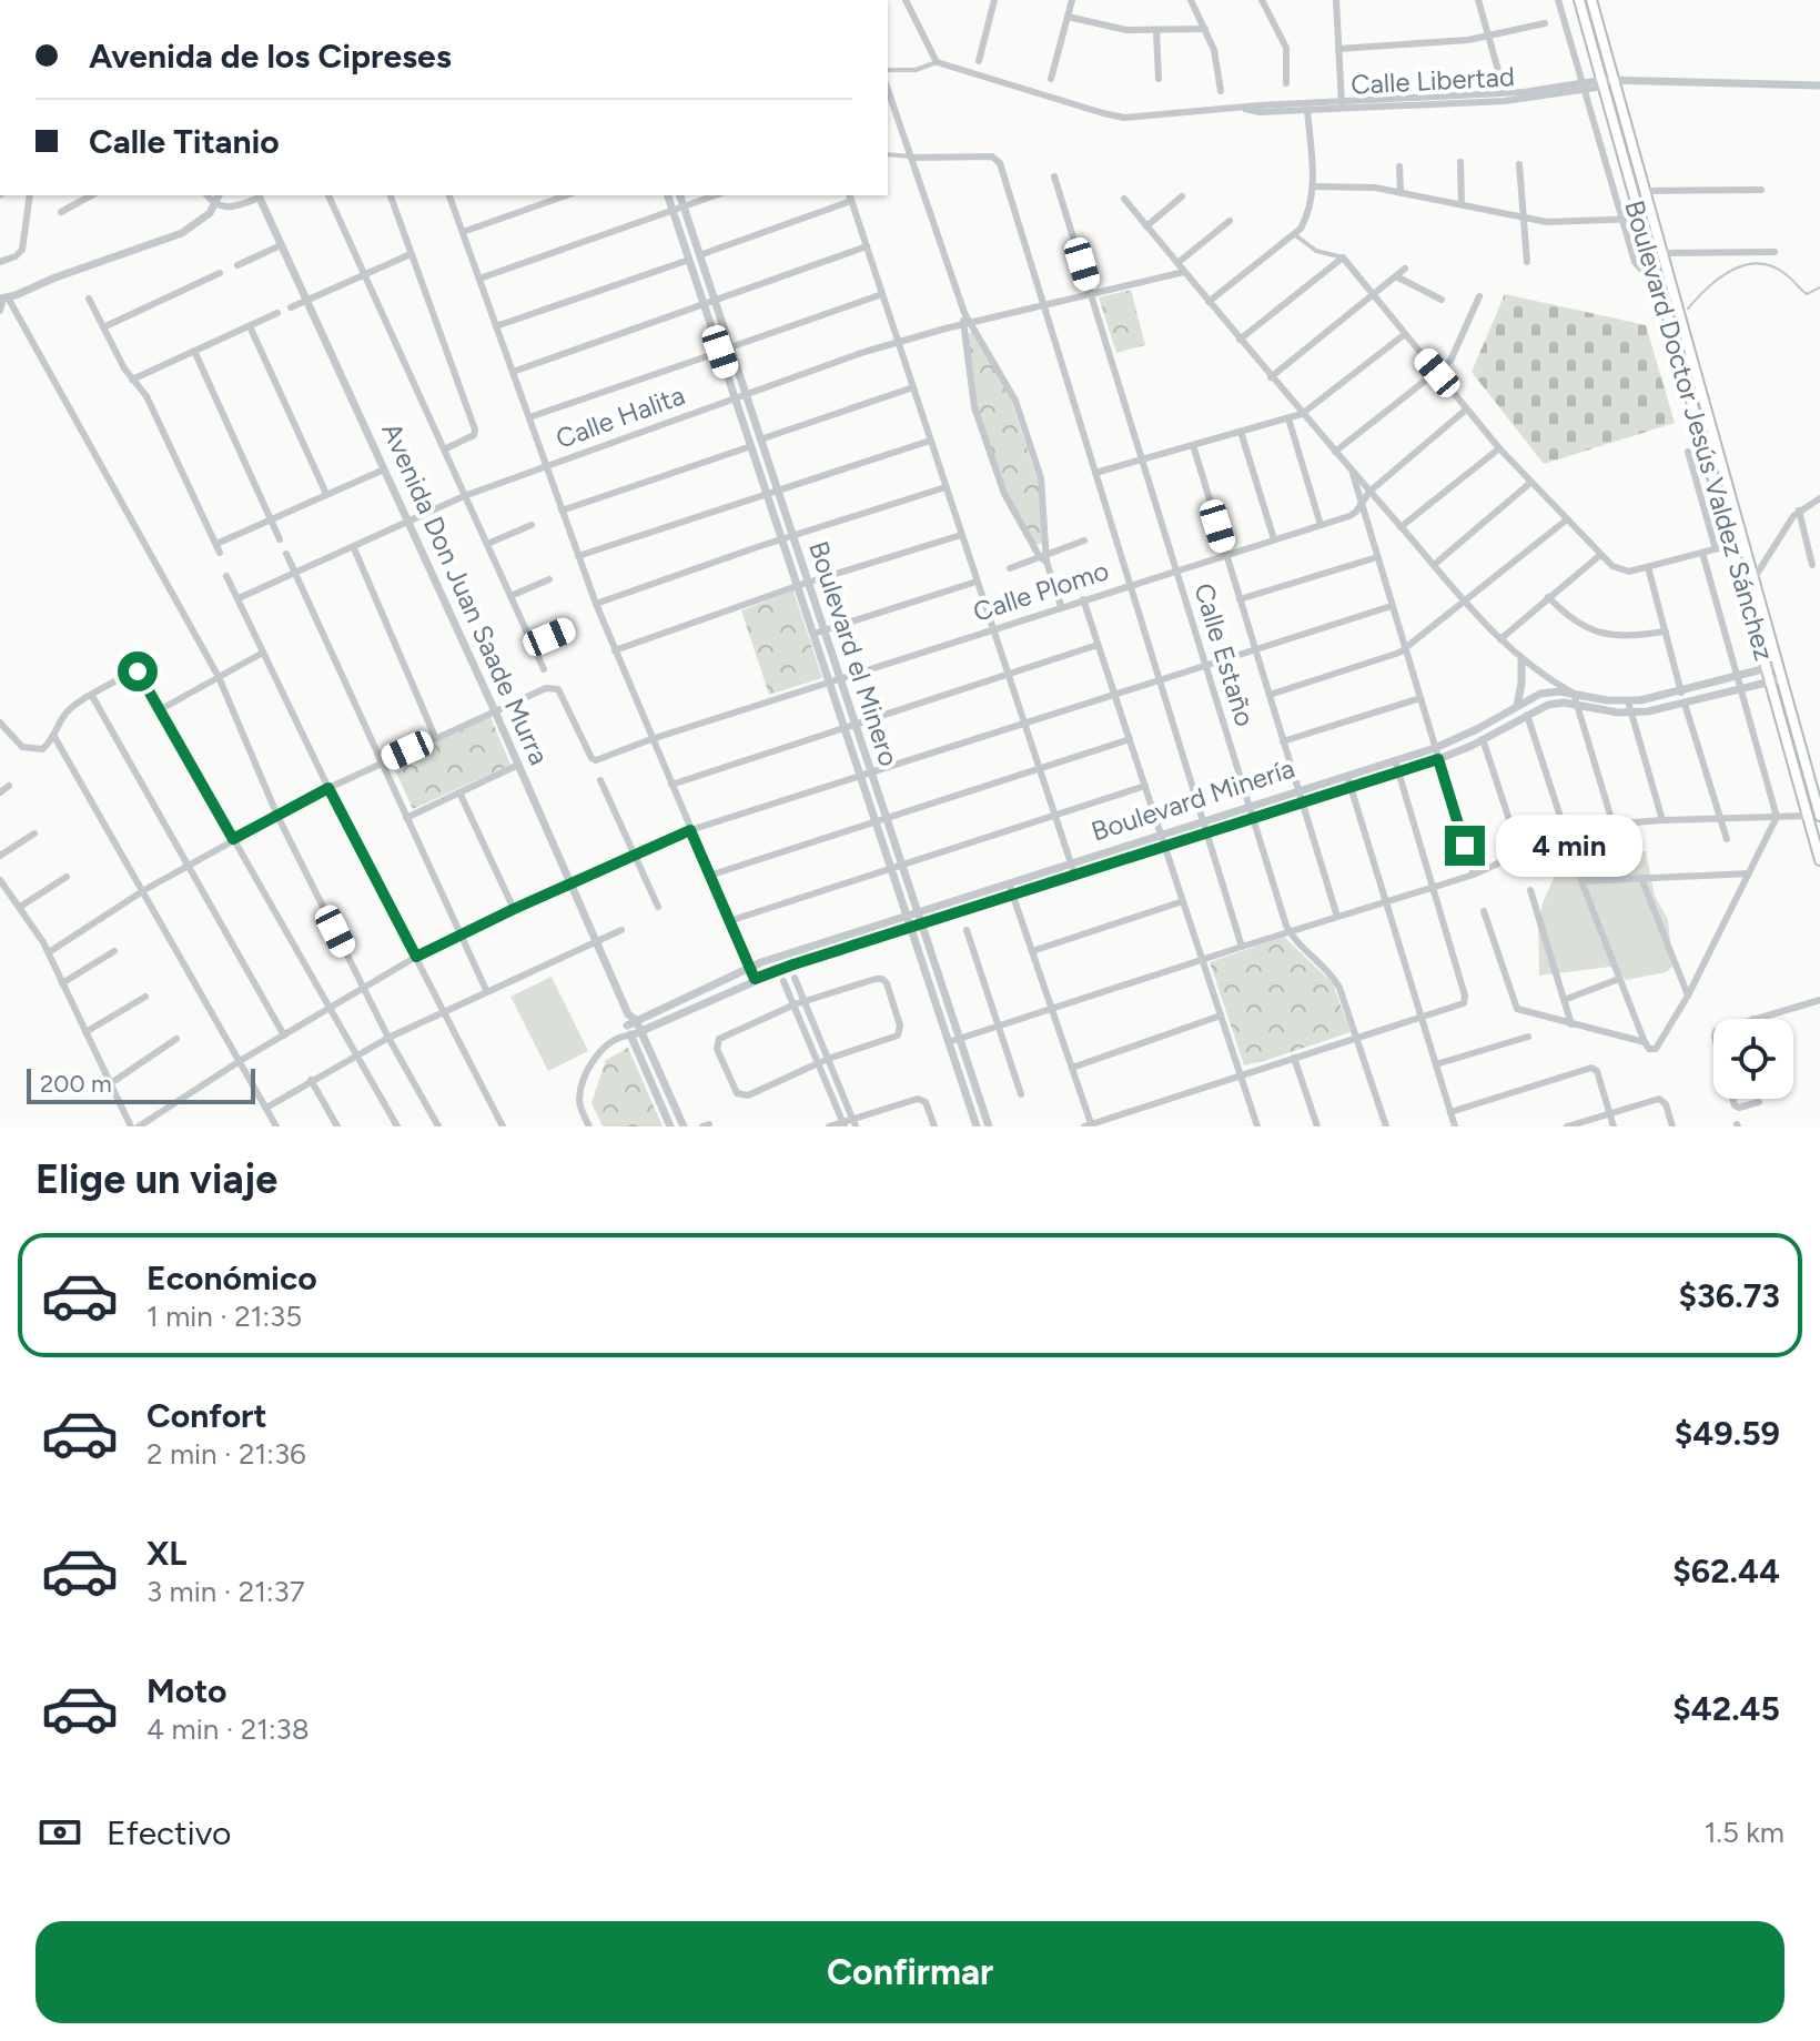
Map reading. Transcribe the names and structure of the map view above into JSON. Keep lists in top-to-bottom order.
{
  "streets": {
    "main road": ["Boulevard Doctor Jesús Valdez Sánchez"],
    "street": [
      "Calle Libertad",
      "Calle Halita",
      "Calle Plomo",
      "Avenida Don Juan Saade Murra",
      "Boulevard el Minero",
      "Calle Estaño",
      "Boulevard Minería"
    ]
  },
  "crossings": [
    ["Calle Libertad", "Boulevard Doctor Jesús Valdez Sánchez"],
    ["Calle Halita", "Avenida Don Juan Saade Murra"],
    ["Calle Halita", "Boulevard el Minero"],
    ["Calle Halita", "Calle Estaño"],
    ["Boulevard Doctor Jesús Valdez Sánchez", "Boulevard Minería"],
    ["Calle Plomo", "Avenida Don Juan Saade Murra"],
    ["Calle Plomo", "Boulevard el Minero"],
    ["Calle Plomo", "Calle Estaño"],
    ["Avenida Don Juan Saade Murra", "Boulevard Minería"],
    ["Boulevard el Minero", "Boulevard Minería"],
    ["Calle Estaño", "Boulevard Minería"]
  ],
  "scale_bar": "200 m",
  "page": {
    "banner": ["Avenida de los Cipreses", "Calle Titanio"],
    "bubble": "4 min",
    "scale": "200 m",
    "heading": "Elige un viaje",
    "list": [
      {
        "name": "Económico",
        "note": "1 min · 21:35",
        "value": "$36.73"
      },
      {
        "name": "Confort",
        "note": "2 min · 21:36",
        "value": "$49.59"
      },
      {
        "name": "XL",
        "note": "3 min · 21:37",
        "value": "$62.44"
      },
      {
        "name": "Moto",
        "note": "4 min · 21:38",
        "value": "$42.45"
      }
    ],
    "pay": ["Efectivo", "1.5 km"],
    "buttons": "Confirmar"
  }
}
